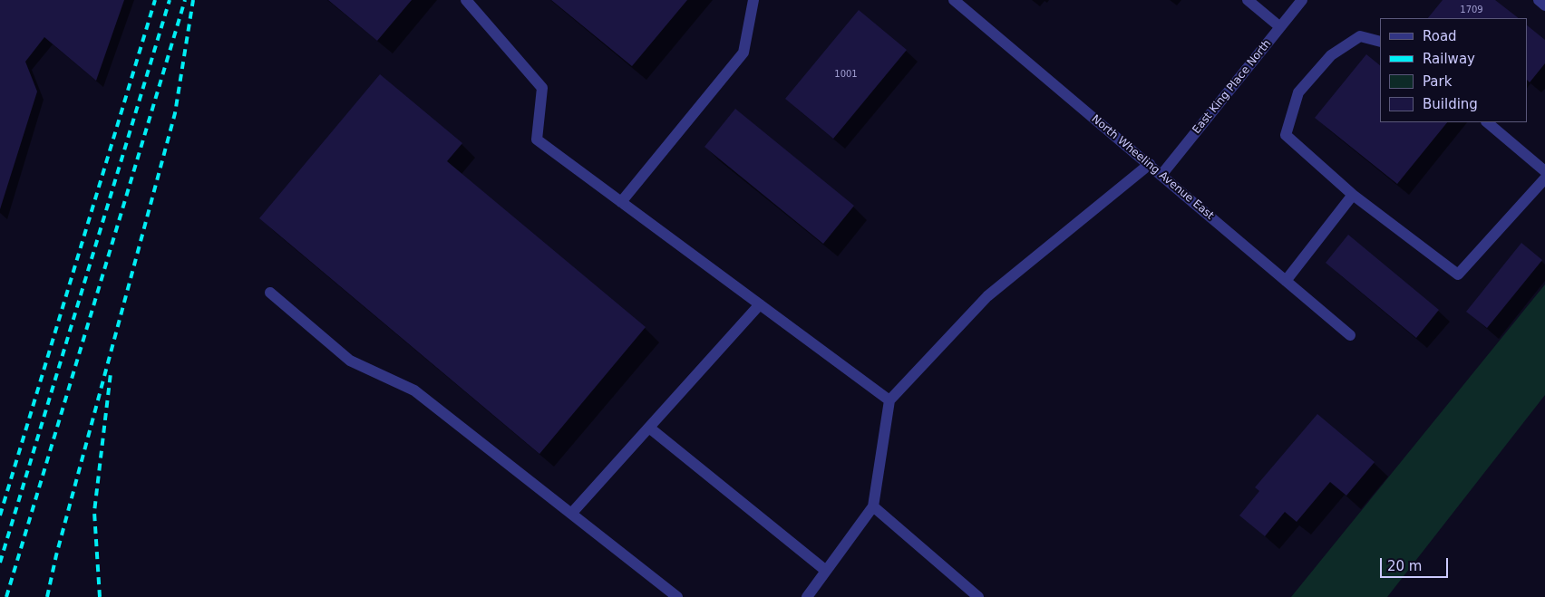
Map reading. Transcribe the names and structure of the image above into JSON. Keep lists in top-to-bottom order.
{
  "streets": {
    "street": ["East King Place North", "North Wheeling Avenue East"]
  },
  "crossings": [
    ["East King Place North", "North Wheeling Avenue East"]
  ],
  "house_numbers": ["1709", "1001"],
  "legend": [
    "Road",
    "Railway",
    "Park",
    "Building"
  ],
  "scale_bar": "20 m"
}
